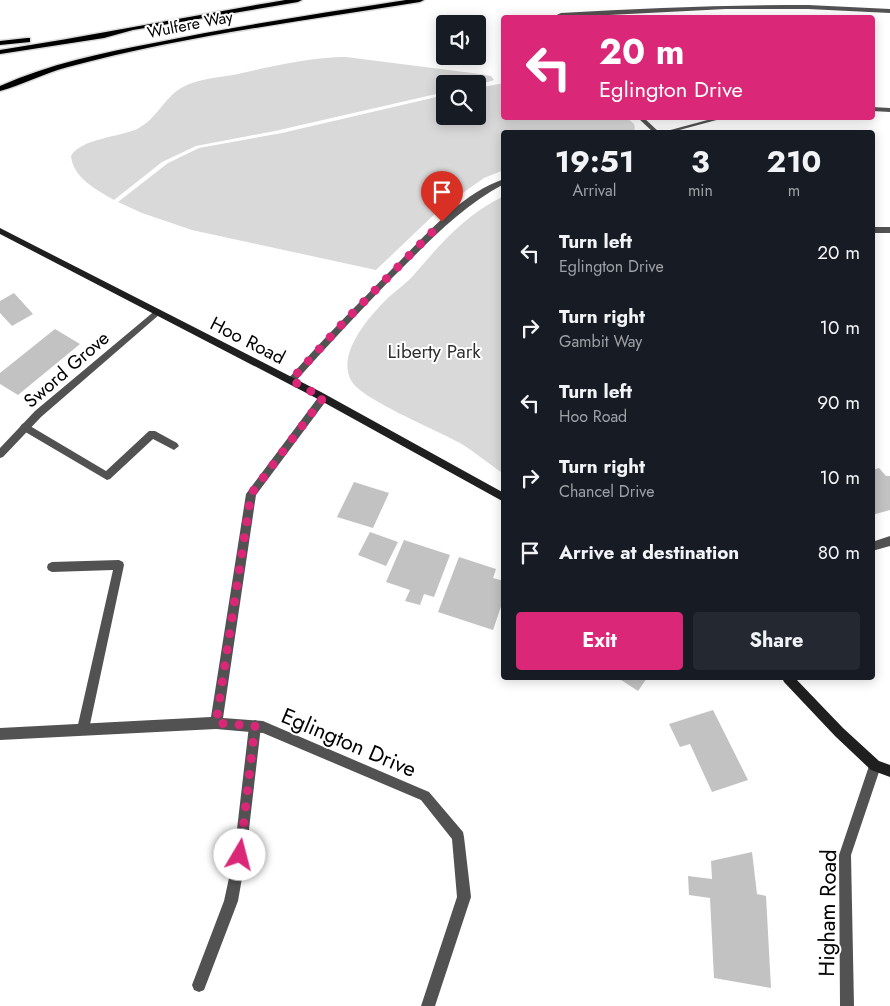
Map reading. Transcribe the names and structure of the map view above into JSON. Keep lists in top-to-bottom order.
{
  "streets": {
    "main road": ["Wulfere Way", "Hoo Road"],
    "street": ["Sword Grove", "Eglington Drive", "Higham Road"]
  },
  "crossings": [
    ["Hoo Road", "Sword Grove"]
  ],
  "parks": ["Liberty Park"],
  "page": {
    "turn": ["20 m", "Eglington Drive"],
    "eta": [
      "19:51",
      "Arrival",
      "3",
      "min",
      "210",
      "m"
    ],
    "list": [
      {
        "name": "Turn left",
        "note": "Eglington Drive",
        "value": "20 m"
      },
      {
        "name": "Turn right",
        "note": "Gambit Way",
        "value": "10 m"
      },
      {
        "name": "Turn left",
        "note": "Hoo Road",
        "value": "90 m"
      },
      {
        "name": "Turn right",
        "note": "Chancel Drive",
        "value": "10 m"
      },
      {
        "name": "Arrive at destination",
        "value": "80 m"
      }
    ],
    "buttons": ["Exit", "Share"]
  }
}
